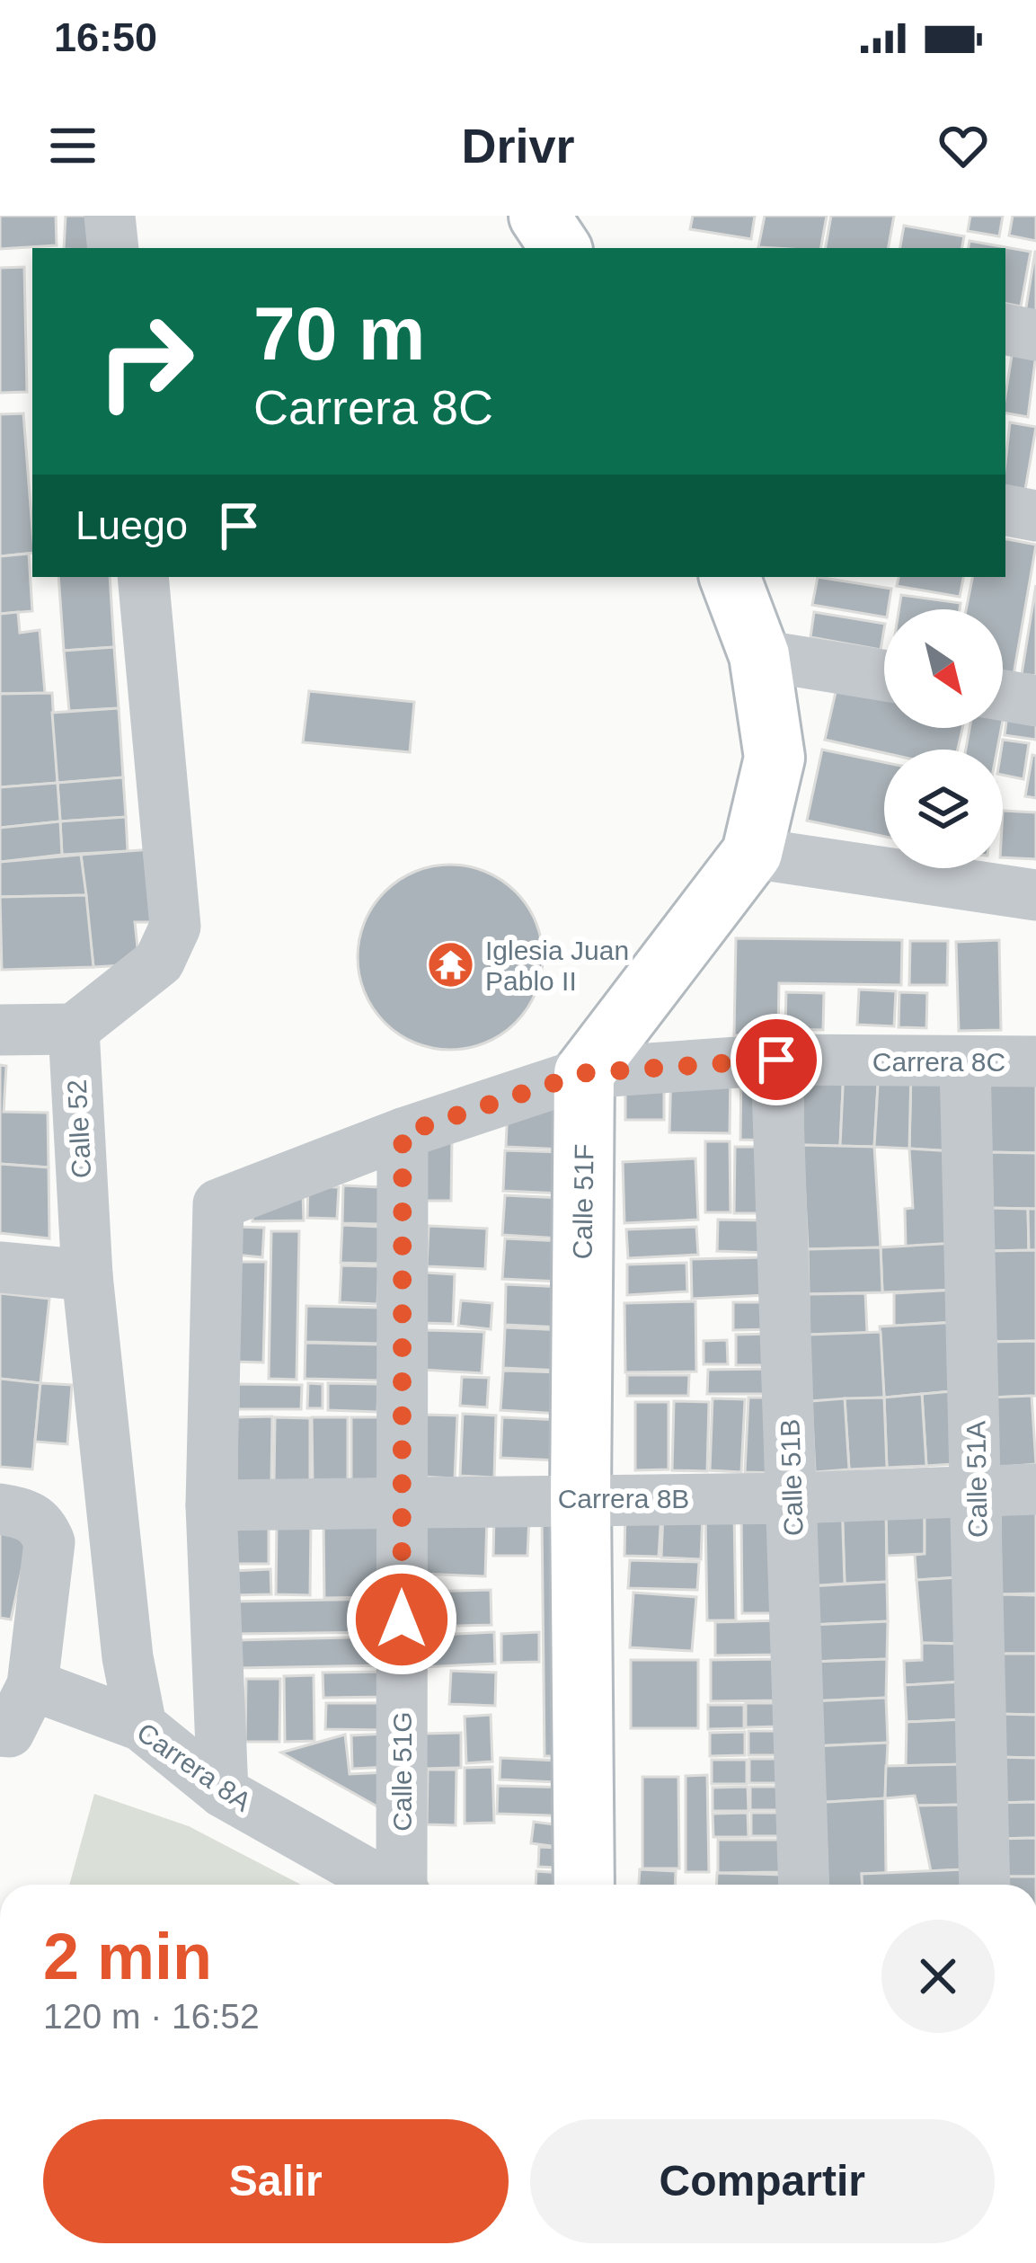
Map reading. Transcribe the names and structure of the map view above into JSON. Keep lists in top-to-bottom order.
{
  "streets": {
    "street": [
      "Carrera 8C",
      "Calle 52",
      "Calle 51F",
      "Calle 51B",
      "Calle 51A",
      "Carrera 8B",
      "Carrera 8A",
      "Calle 51G"
    ]
  },
  "crossings": [
    ["Carrera 8C", "Calle 51F"],
    ["Carrera 8C", "Calle 51B"],
    ["Carrera 8C", "Calle 51A"],
    ["Carrera 8C", "Carrera 8B"],
    ["Carrera 8C", "Calle 51G"],
    ["Calle 52", "Carrera 8A"],
    ["Calle 51F", "Carrera 8B"],
    ["Calle 51B", "Carrera 8B"],
    ["Calle 51A", "Carrera 8B"],
    ["Carrera 8B", "Calle 51G"]
  ],
  "places": {
    "temple": ["Iglesia Juan Pablo II"]
  },
  "north": "bottom right",
  "page": {
    "status": "16:50",
    "header": "Drivr",
    "turn": ["70 m", "Carrera 8C"],
    "then": "Luego",
    "heading": ["2 min", "120 m · 16:52"],
    "buttons": ["Salir", "Compartir"]
  }
}
